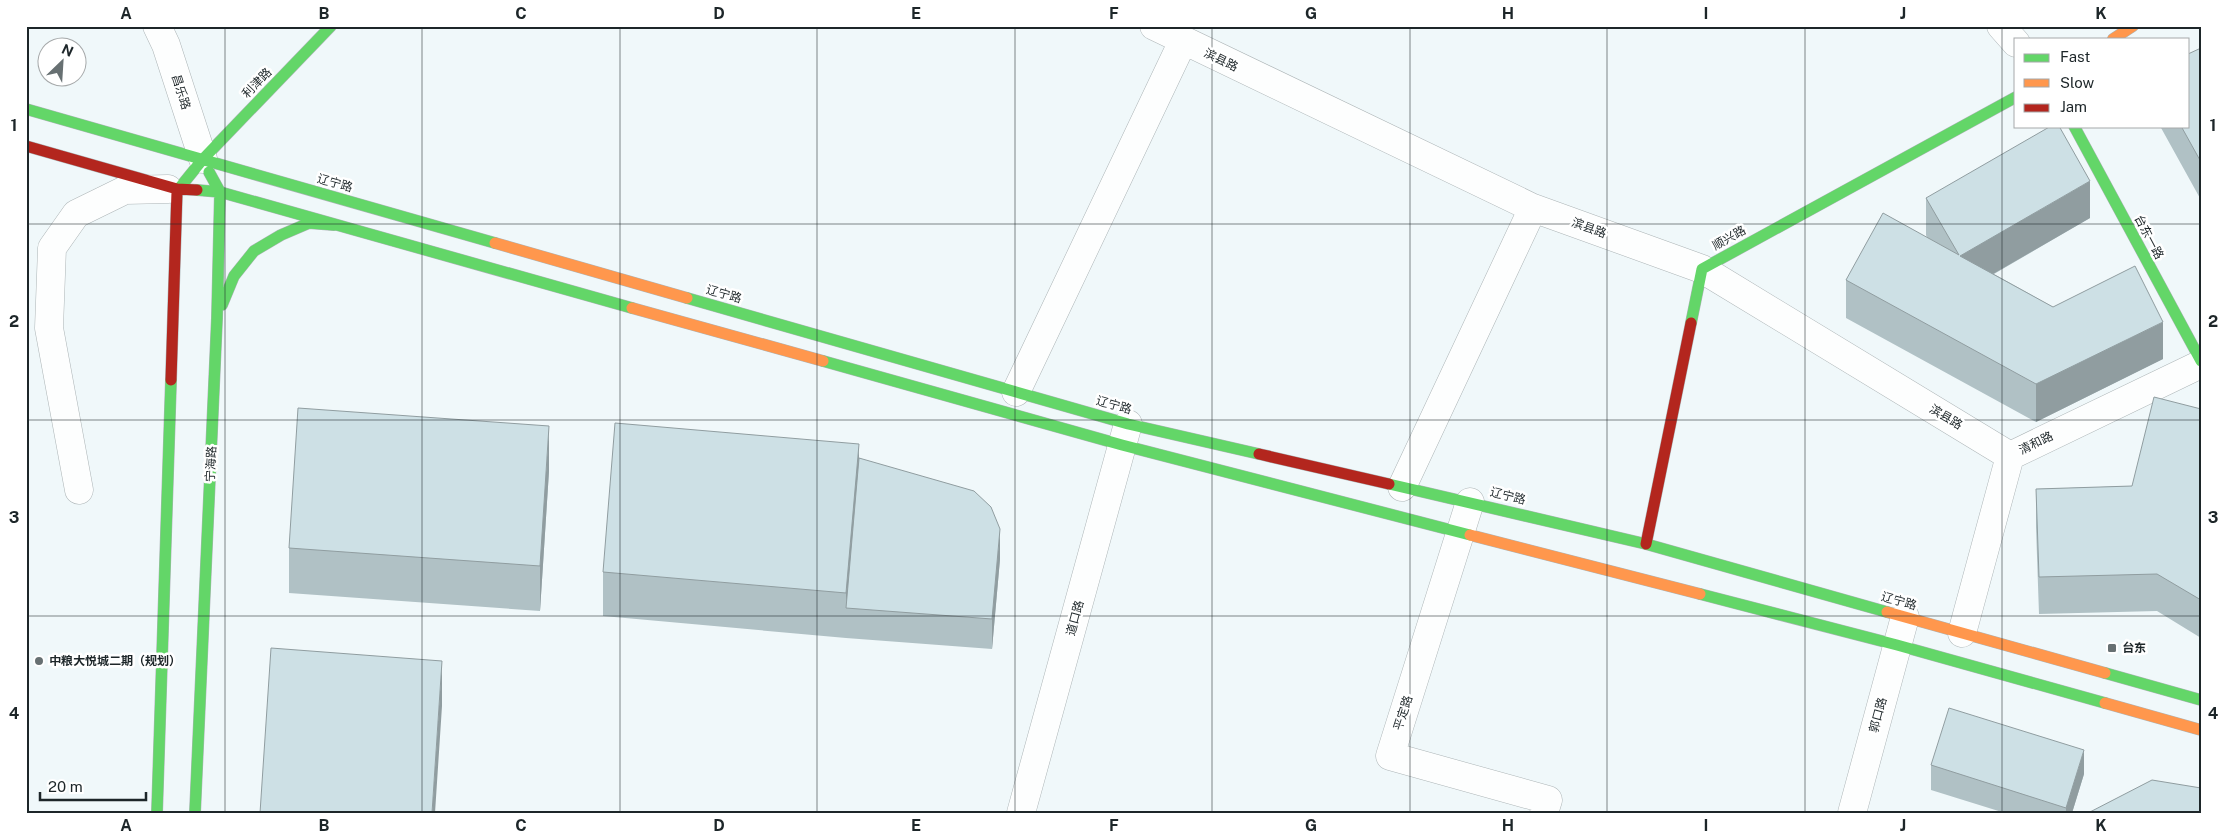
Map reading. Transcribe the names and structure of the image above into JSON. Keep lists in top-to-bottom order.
{
  "streets": {
    "main road": [
      "利津路",
      "辽宁路",
      "台东一路",
      "顺兴路",
      "宁海路"
    ],
    "street": [
      "滨县路",
      "昌乐路",
      "清和路",
      "道口路",
      "平定路",
      "郭口路"
    ]
  },
  "crossings": [
    ["滨县路", "顺兴路"],
    ["滨县路", "清和路"],
    ["利津路", "昌乐路"],
    ["利津路", "辽宁路"],
    ["利津路", "宁海路"],
    ["昌乐路", "辽宁路"],
    ["昌乐路", "宁海路"],
    ["辽宁路", "清和路"],
    ["辽宁路", "宁海路"],
    ["辽宁路", "道口路"],
    ["辽宁路", "平定路"],
    ["辽宁路", "郭口路"],
    ["台东一路", "清和路"]
  ],
  "places": {
    "transit": ["台东"],
    "other": ["中粮大悦城二期（规划）"]
  },
  "legend": ["Fast", "Slow", "Jam"],
  "scale_bar": "20 m",
  "north": "top right",
  "grid": {
    "columns": [
      "A",
      "B",
      "C",
      "D",
      "E",
      "F",
      "G",
      "H",
      "I",
      "J",
      "K"
    ],
    "rows": [
      "1",
      "2",
      "3",
      "4"
    ]
  }
}
